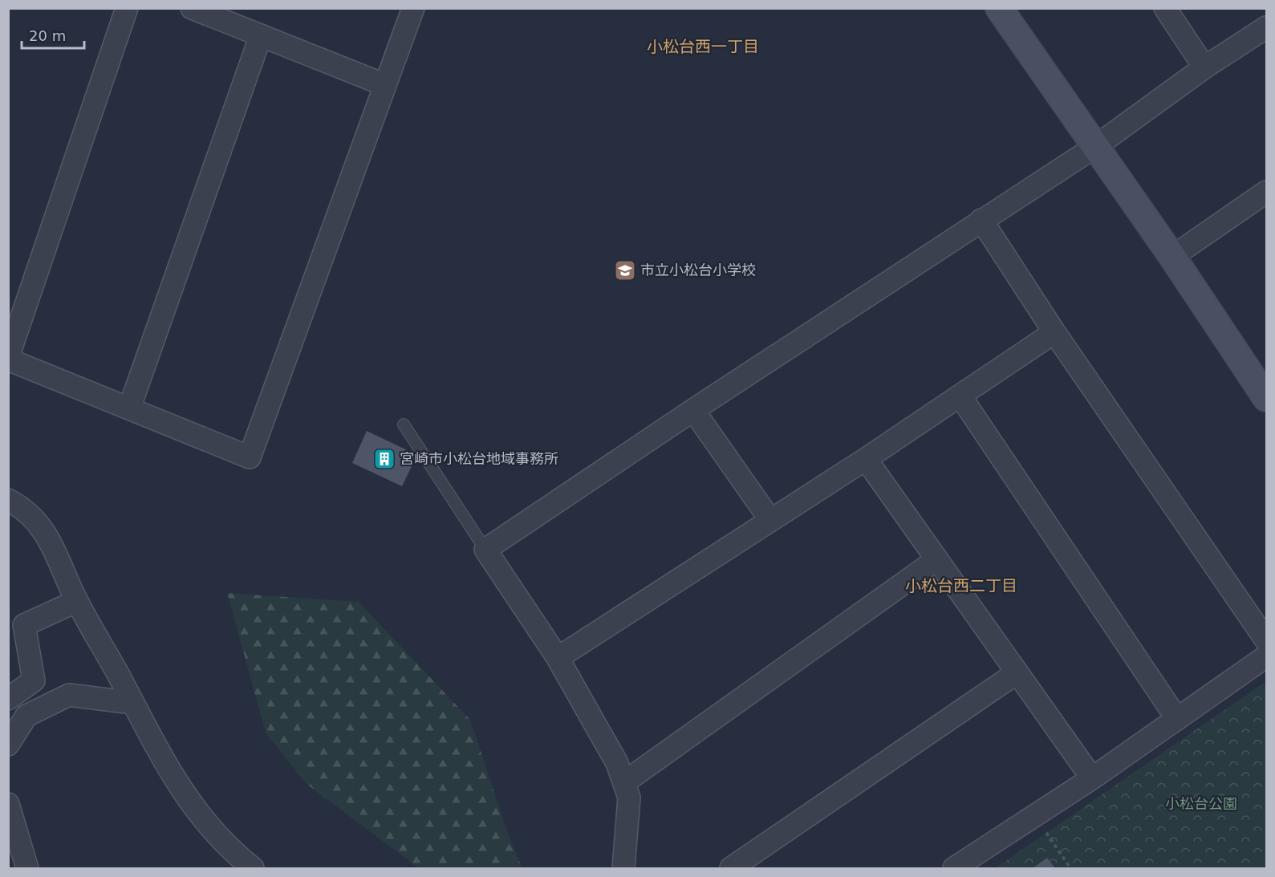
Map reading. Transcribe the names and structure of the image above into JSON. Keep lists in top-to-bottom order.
{
  "districts": ["小松台西一丁目", "小松台西二丁目"],
  "parks": ["小松台公園"],
  "places": {
    "school or university": ["市立小松台小学校"],
    "building": ["宮崎市小松台地域事務所"]
  },
  "scale_bar": "20 m"
}
